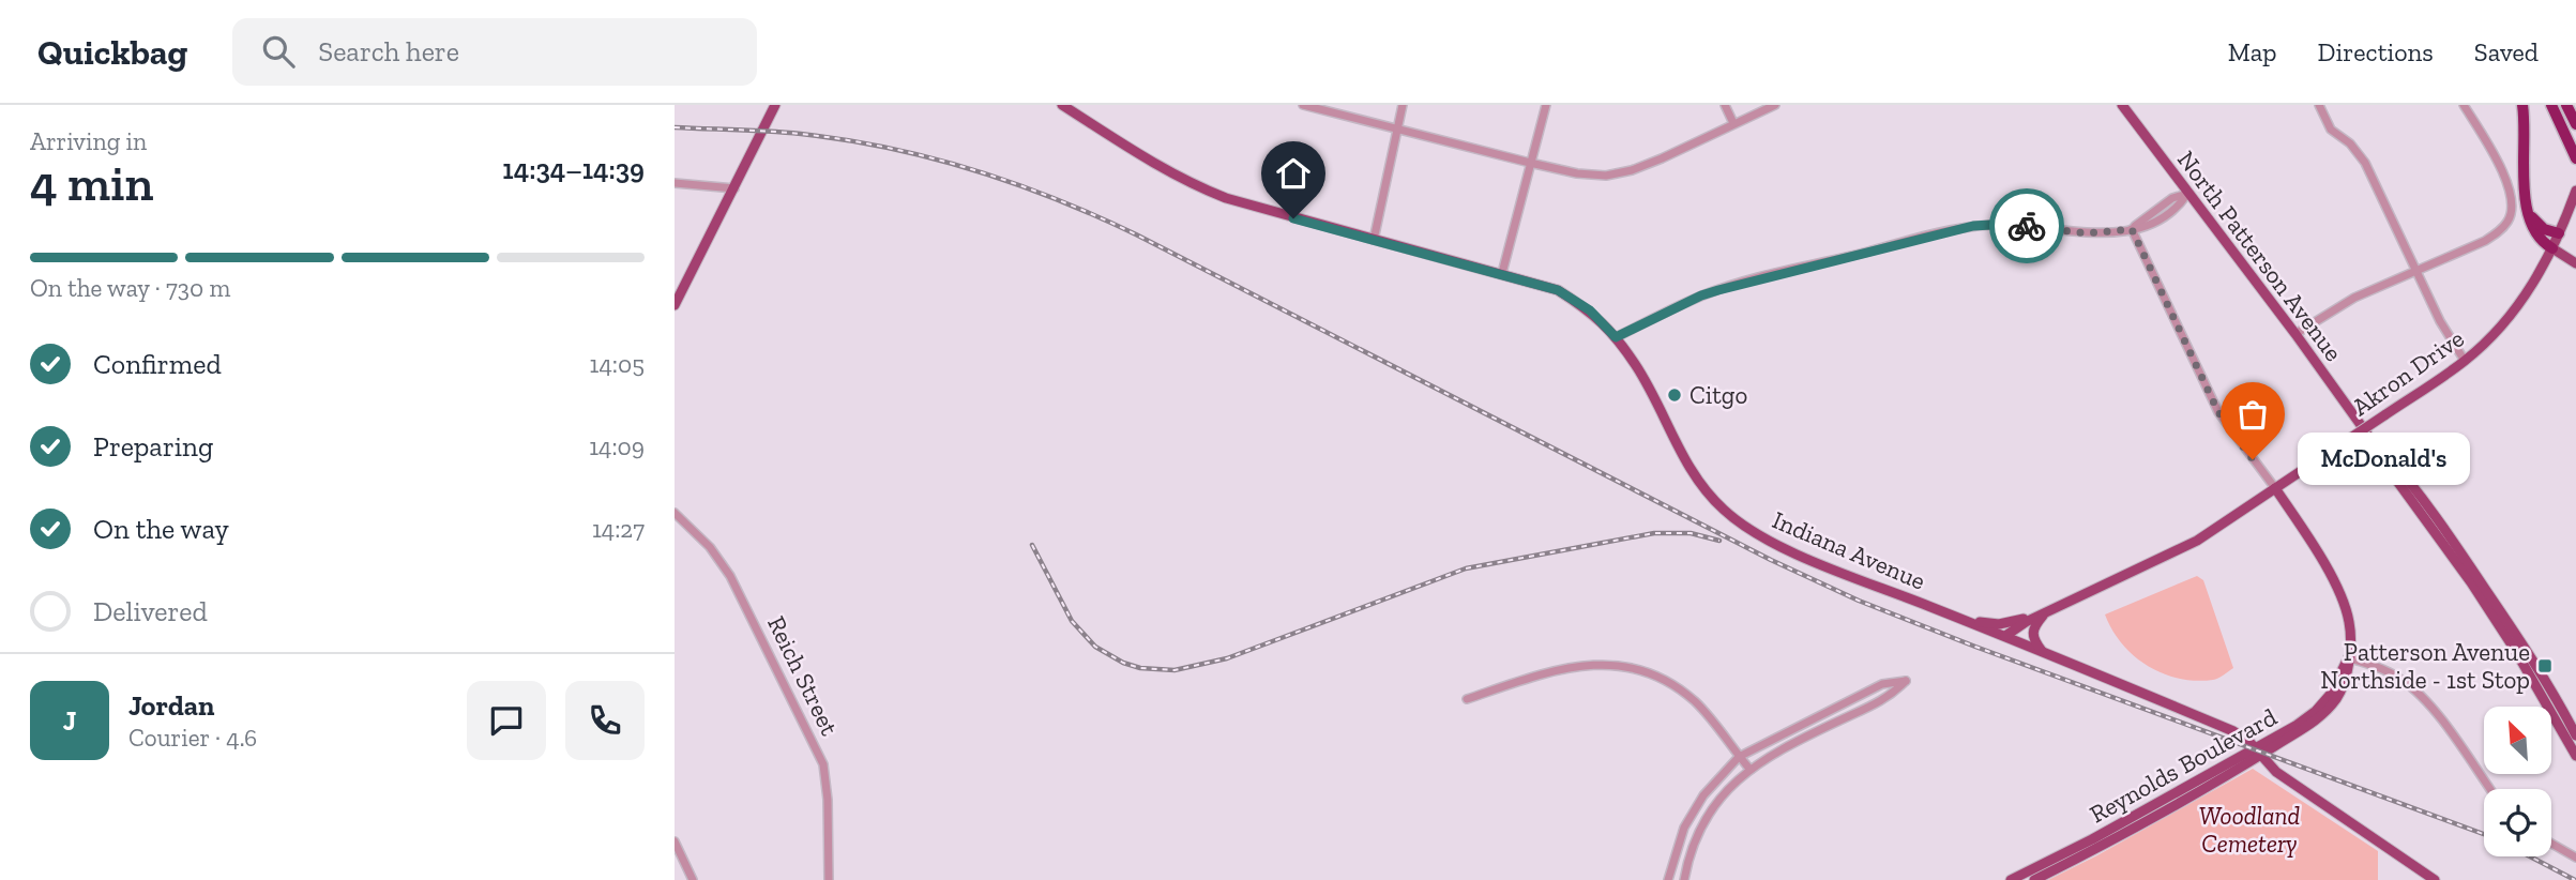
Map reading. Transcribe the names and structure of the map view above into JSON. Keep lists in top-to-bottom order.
{
  "streets": {
    "main road": [
      "North Patterson Avenue",
      "Akron Drive",
      "Indiana Avenue",
      "Reynolds Boulevard"
    ],
    "street": ["Reich Street"]
  },
  "crossings": [
    ["Akron Drive", "Indiana Avenue"],
    ["Akron Drive", "Reynolds Boulevard"],
    ["Indiana Avenue", "Reynolds Boulevard"]
  ],
  "parks": ["Woodland Cemetery"],
  "places": {
    "other": ["Citgo", "McDonald's"],
    "transit": ["Patterson Avenue Northside - 1st Stop"]
  },
  "north": "top left",
  "page": {
    "header": "Quickbag",
    "search": "Search here",
    "nav": ["Map", "Directions", "Saved"],
    "heading": ["4 min", "Arriving in", "14:34–14:39"],
    "panel": ["Jordan", "Courier · 4.6"],
    "bar": "On the way · 730 m",
    "list": [
      ["Confirmed", "14:05"],
      ["Preparing", "14:09"],
      ["On the way", "14:27"],
      "Delivered"
    ],
    "bubble": "McDonald's",
    "round": "J"
  }
}
